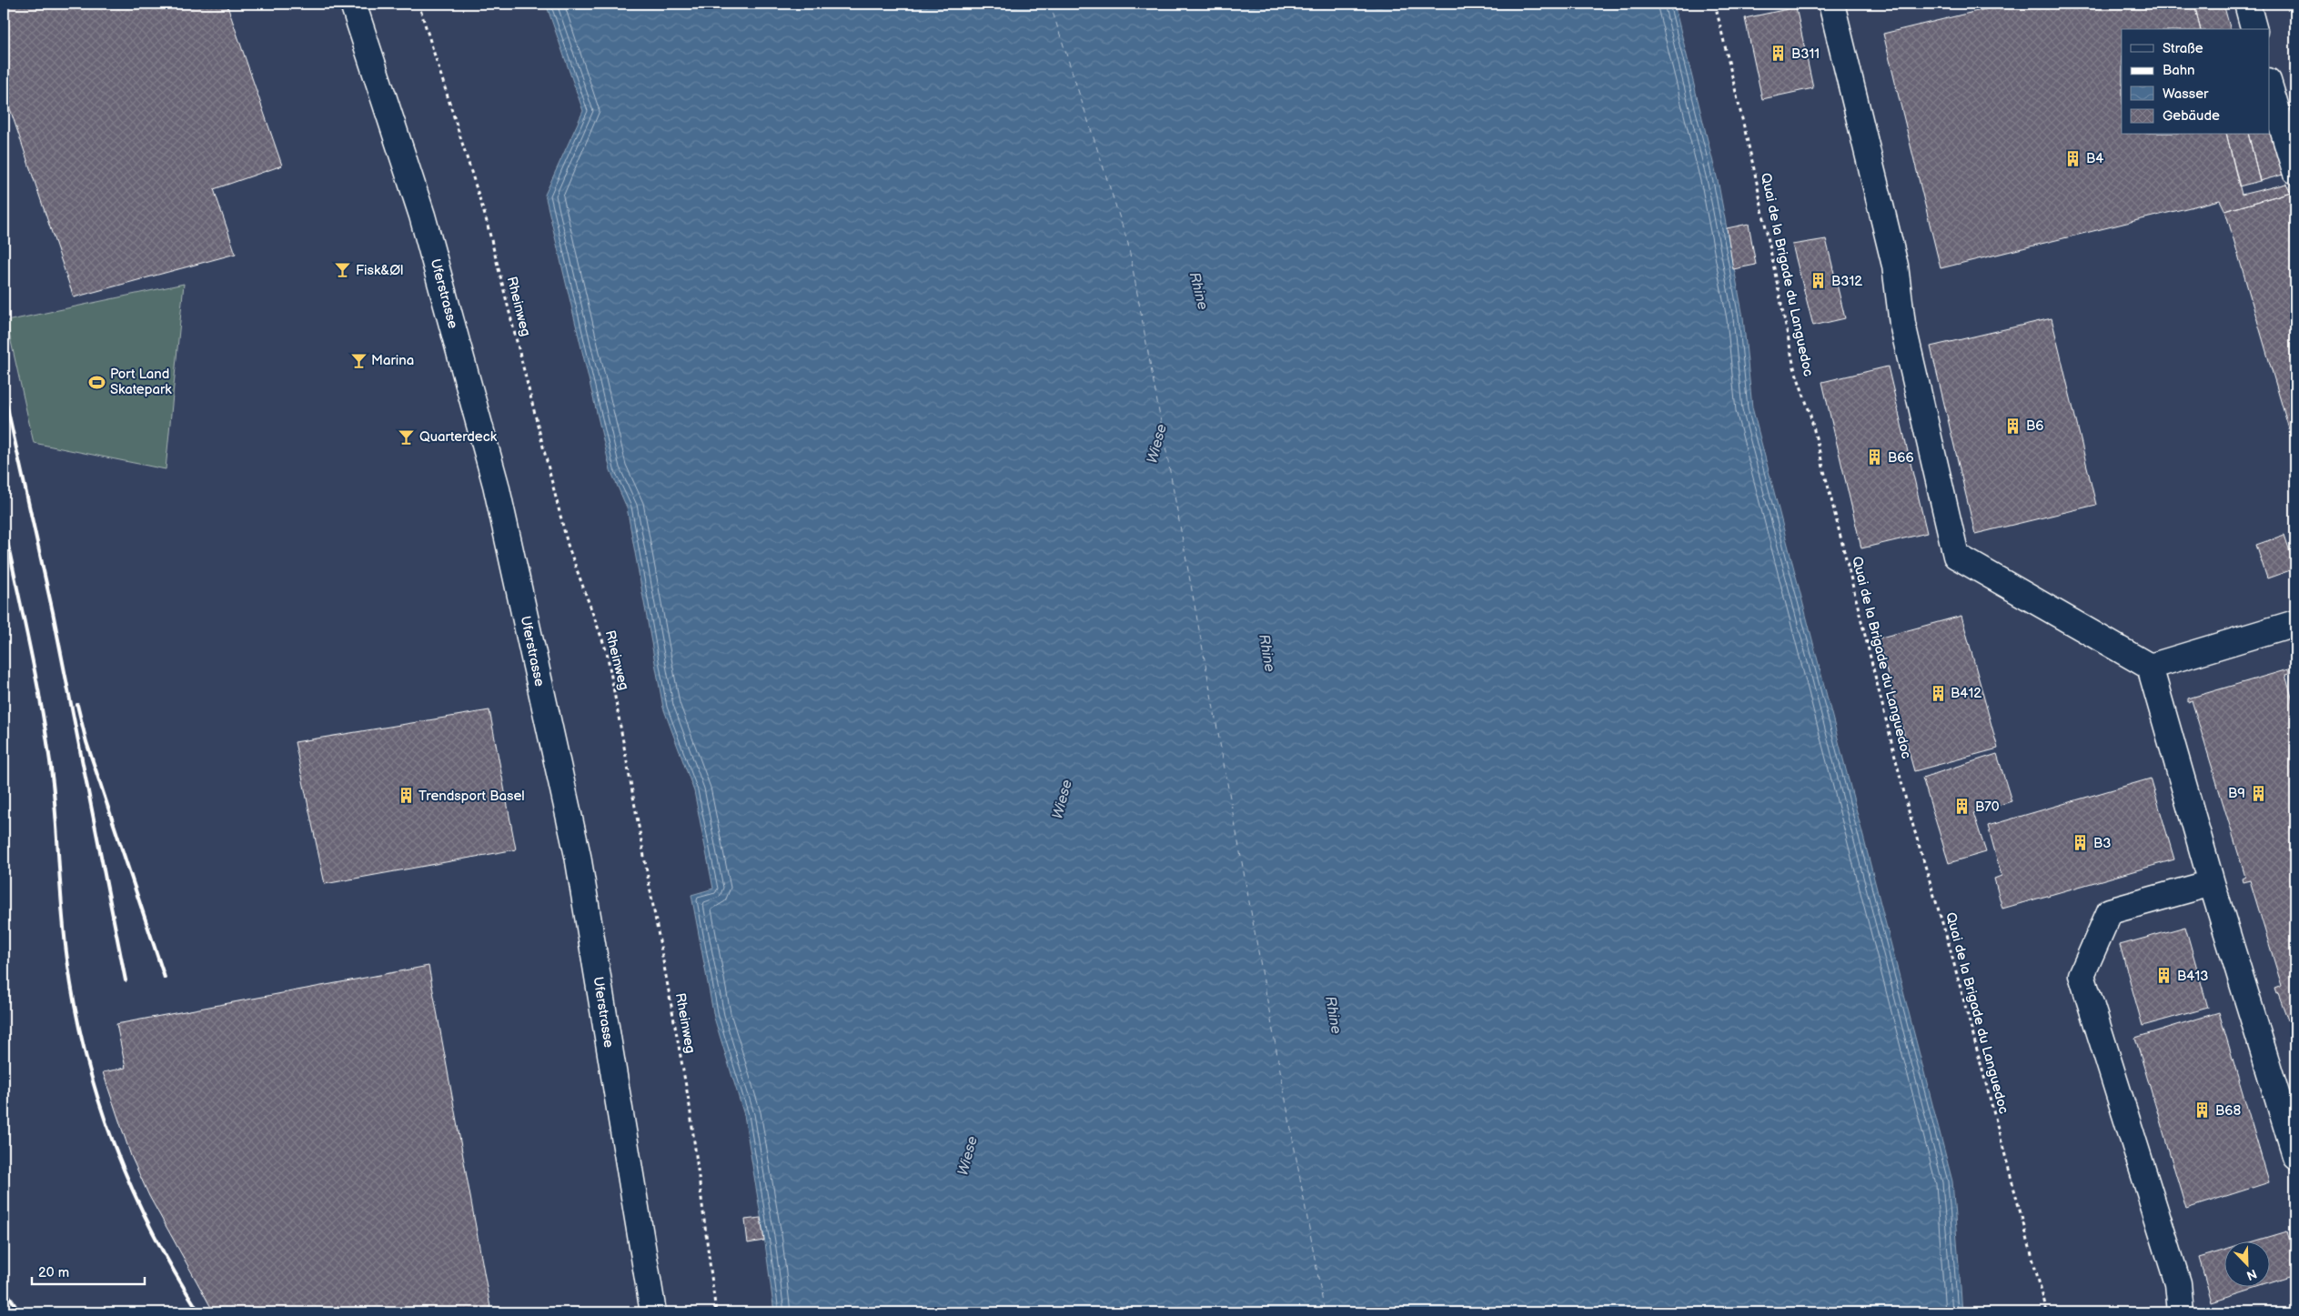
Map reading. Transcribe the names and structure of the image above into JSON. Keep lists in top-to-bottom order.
{
  "streets": {
    "street": ["Uferstrasse"],
    "path": ["Quai de la Brigade du Languedoc", "Rheinweg"]
  },
  "water": ["Rhine", "Wiese"],
  "places": {
    "building": [
      "B311",
      "B4",
      "B312",
      "B6",
      "B66",
      "B412",
      "B9",
      "Trendsport Basel",
      "B70",
      "B3",
      "B413",
      "B68"
    ],
    "bar": ["Fisk&Øl", "Marina", "Quarterdeck"],
    "sports": ["Port Land Skatepark"]
  },
  "legend": [
    "Straße",
    "Bahn",
    "Wasser",
    "Gebäude"
  ],
  "scale_bar": "20 m",
  "north": "bottom right"
}
